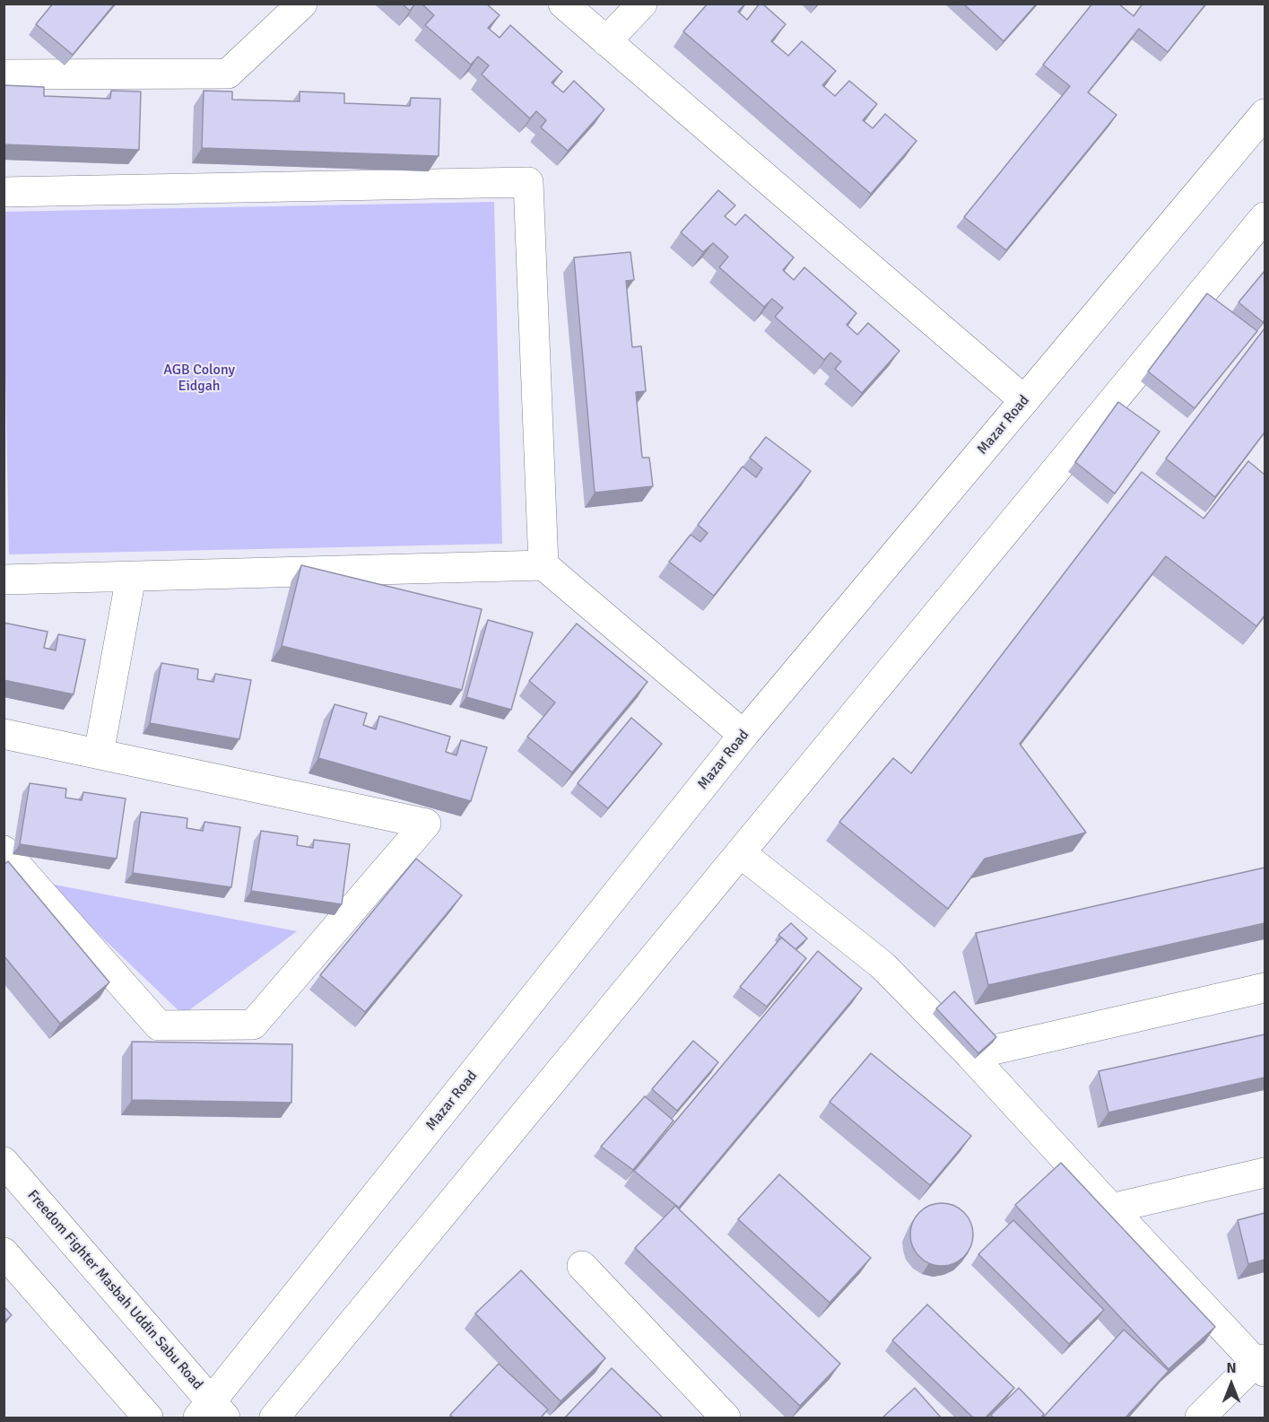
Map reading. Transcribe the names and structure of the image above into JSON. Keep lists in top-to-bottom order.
{
  "streets": {
    "street": ["Mazar Road", "Freedom Fighter Masbah Uddin Sabu Road"]
  },
  "crossings": [
    ["Mazar Road", "Freedom Fighter Masbah Uddin Sabu Road"]
  ],
  "parks": ["AGB Colony Eidgah"],
  "north": "top"
}
